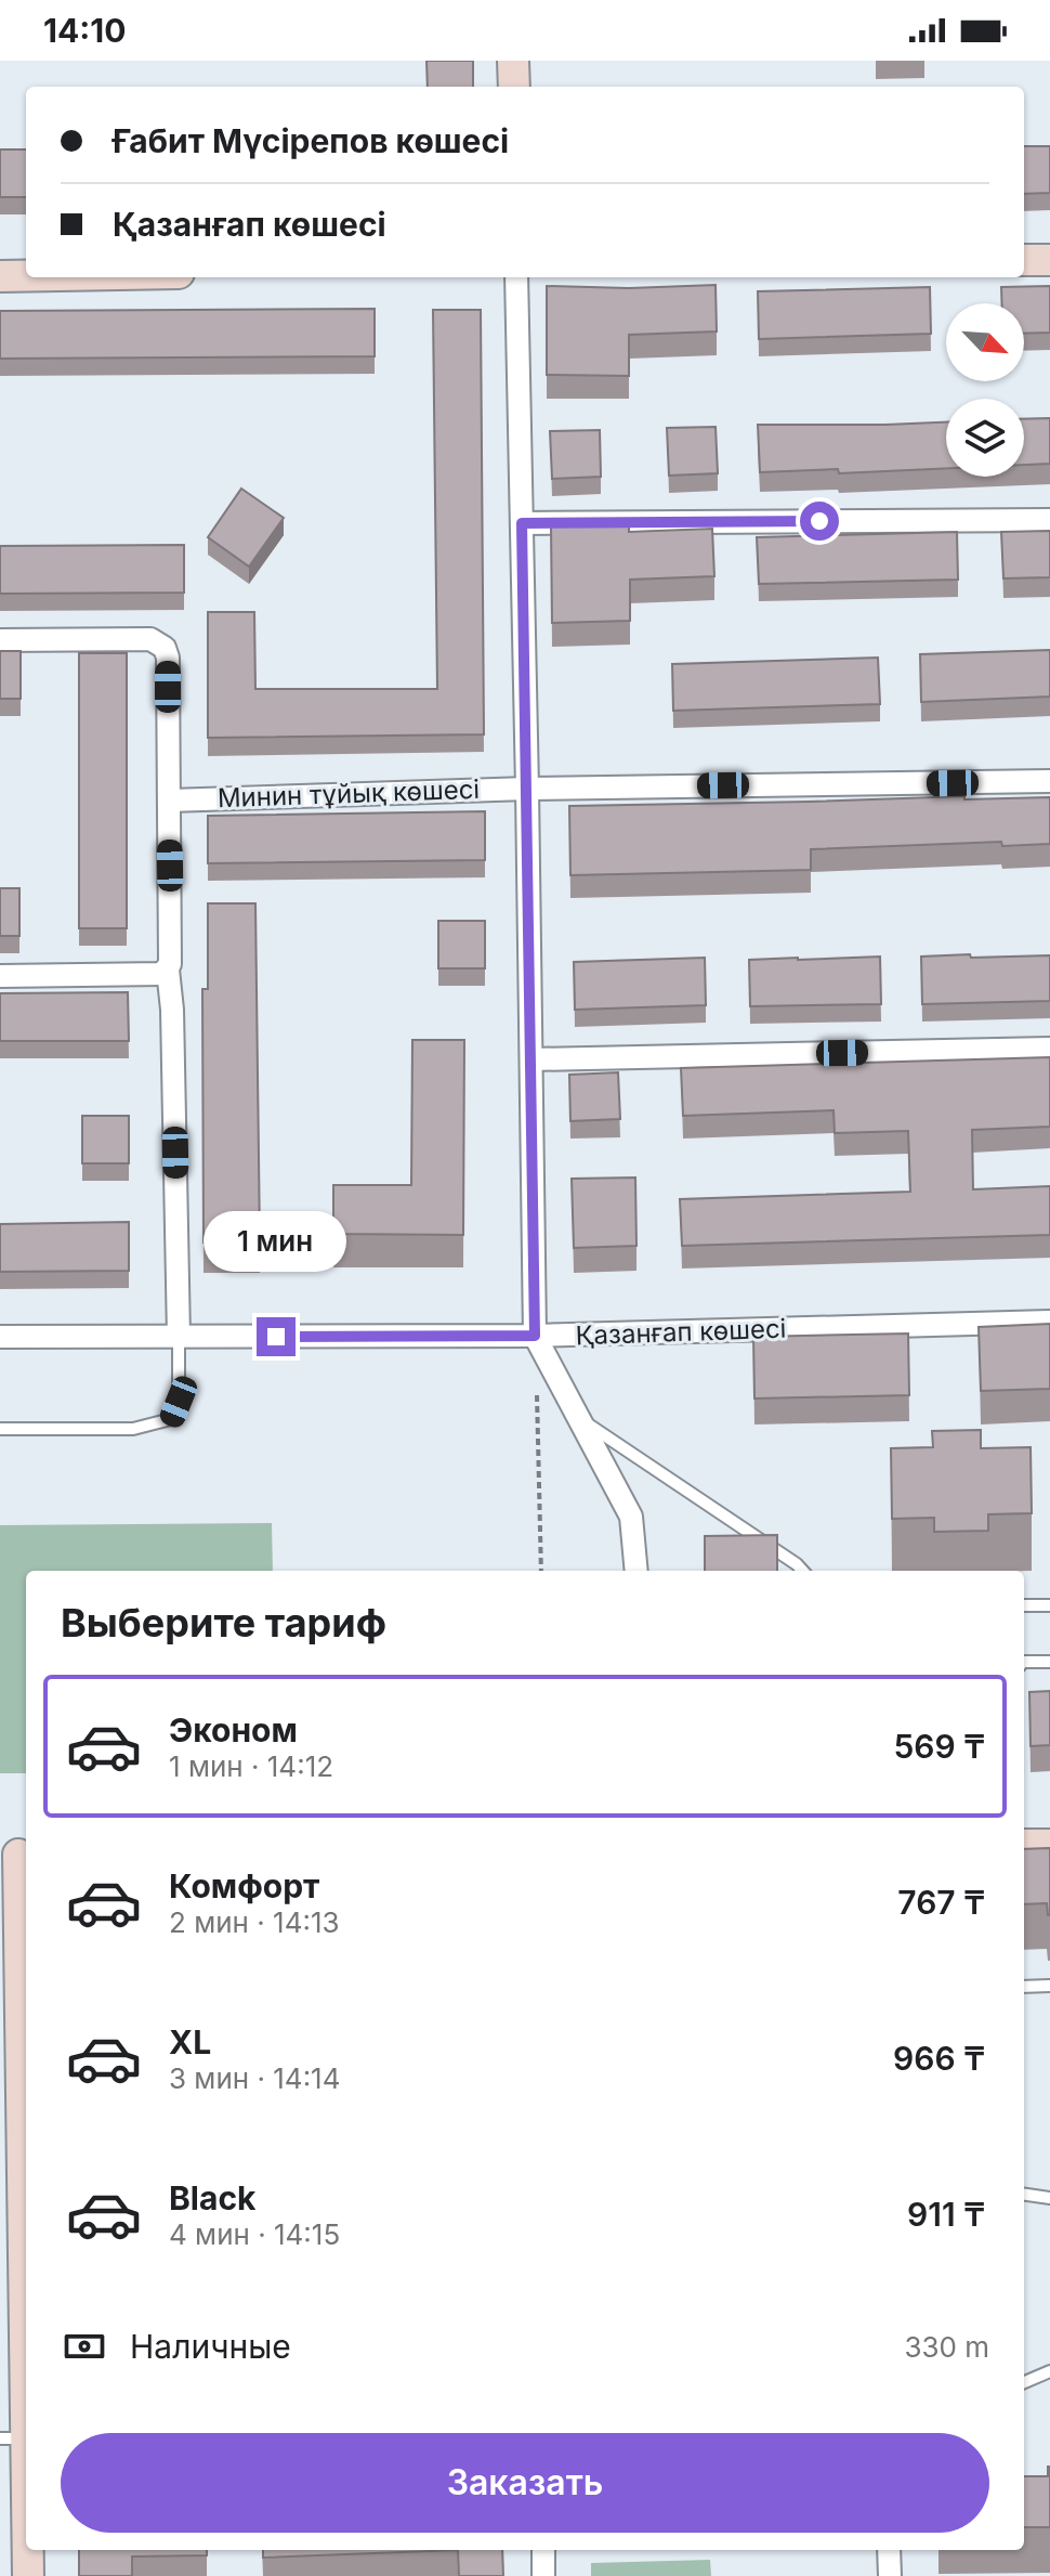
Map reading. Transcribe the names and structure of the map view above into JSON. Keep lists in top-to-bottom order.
{
  "streets": {
    "street": ["Минин тұйық көшесі", "Қазанғап көшесі"]
  },
  "north": "bottom right",
  "page": {
    "status": "14:10",
    "banner": ["Ғабит Мүсірепов көшесі", "Қазанғап көшесі"],
    "bubble": "1 мин",
    "heading": "Выберите тариф",
    "list": [
      {
        "name": "Эконом",
        "note": "1 мин · 14:12",
        "value": "569 ₸"
      },
      {
        "name": "Комфорт",
        "note": "2 мин · 14:13",
        "value": "767 ₸"
      },
      {
        "name": "XL",
        "note": "3 мин · 14:14",
        "value": "966 ₸"
      },
      {
        "name": "Black",
        "note": "4 мин · 14:15",
        "value": "911 ₸"
      }
    ],
    "pay": ["Наличные", "330 m"],
    "buttons": "Заказать"
  }
}
